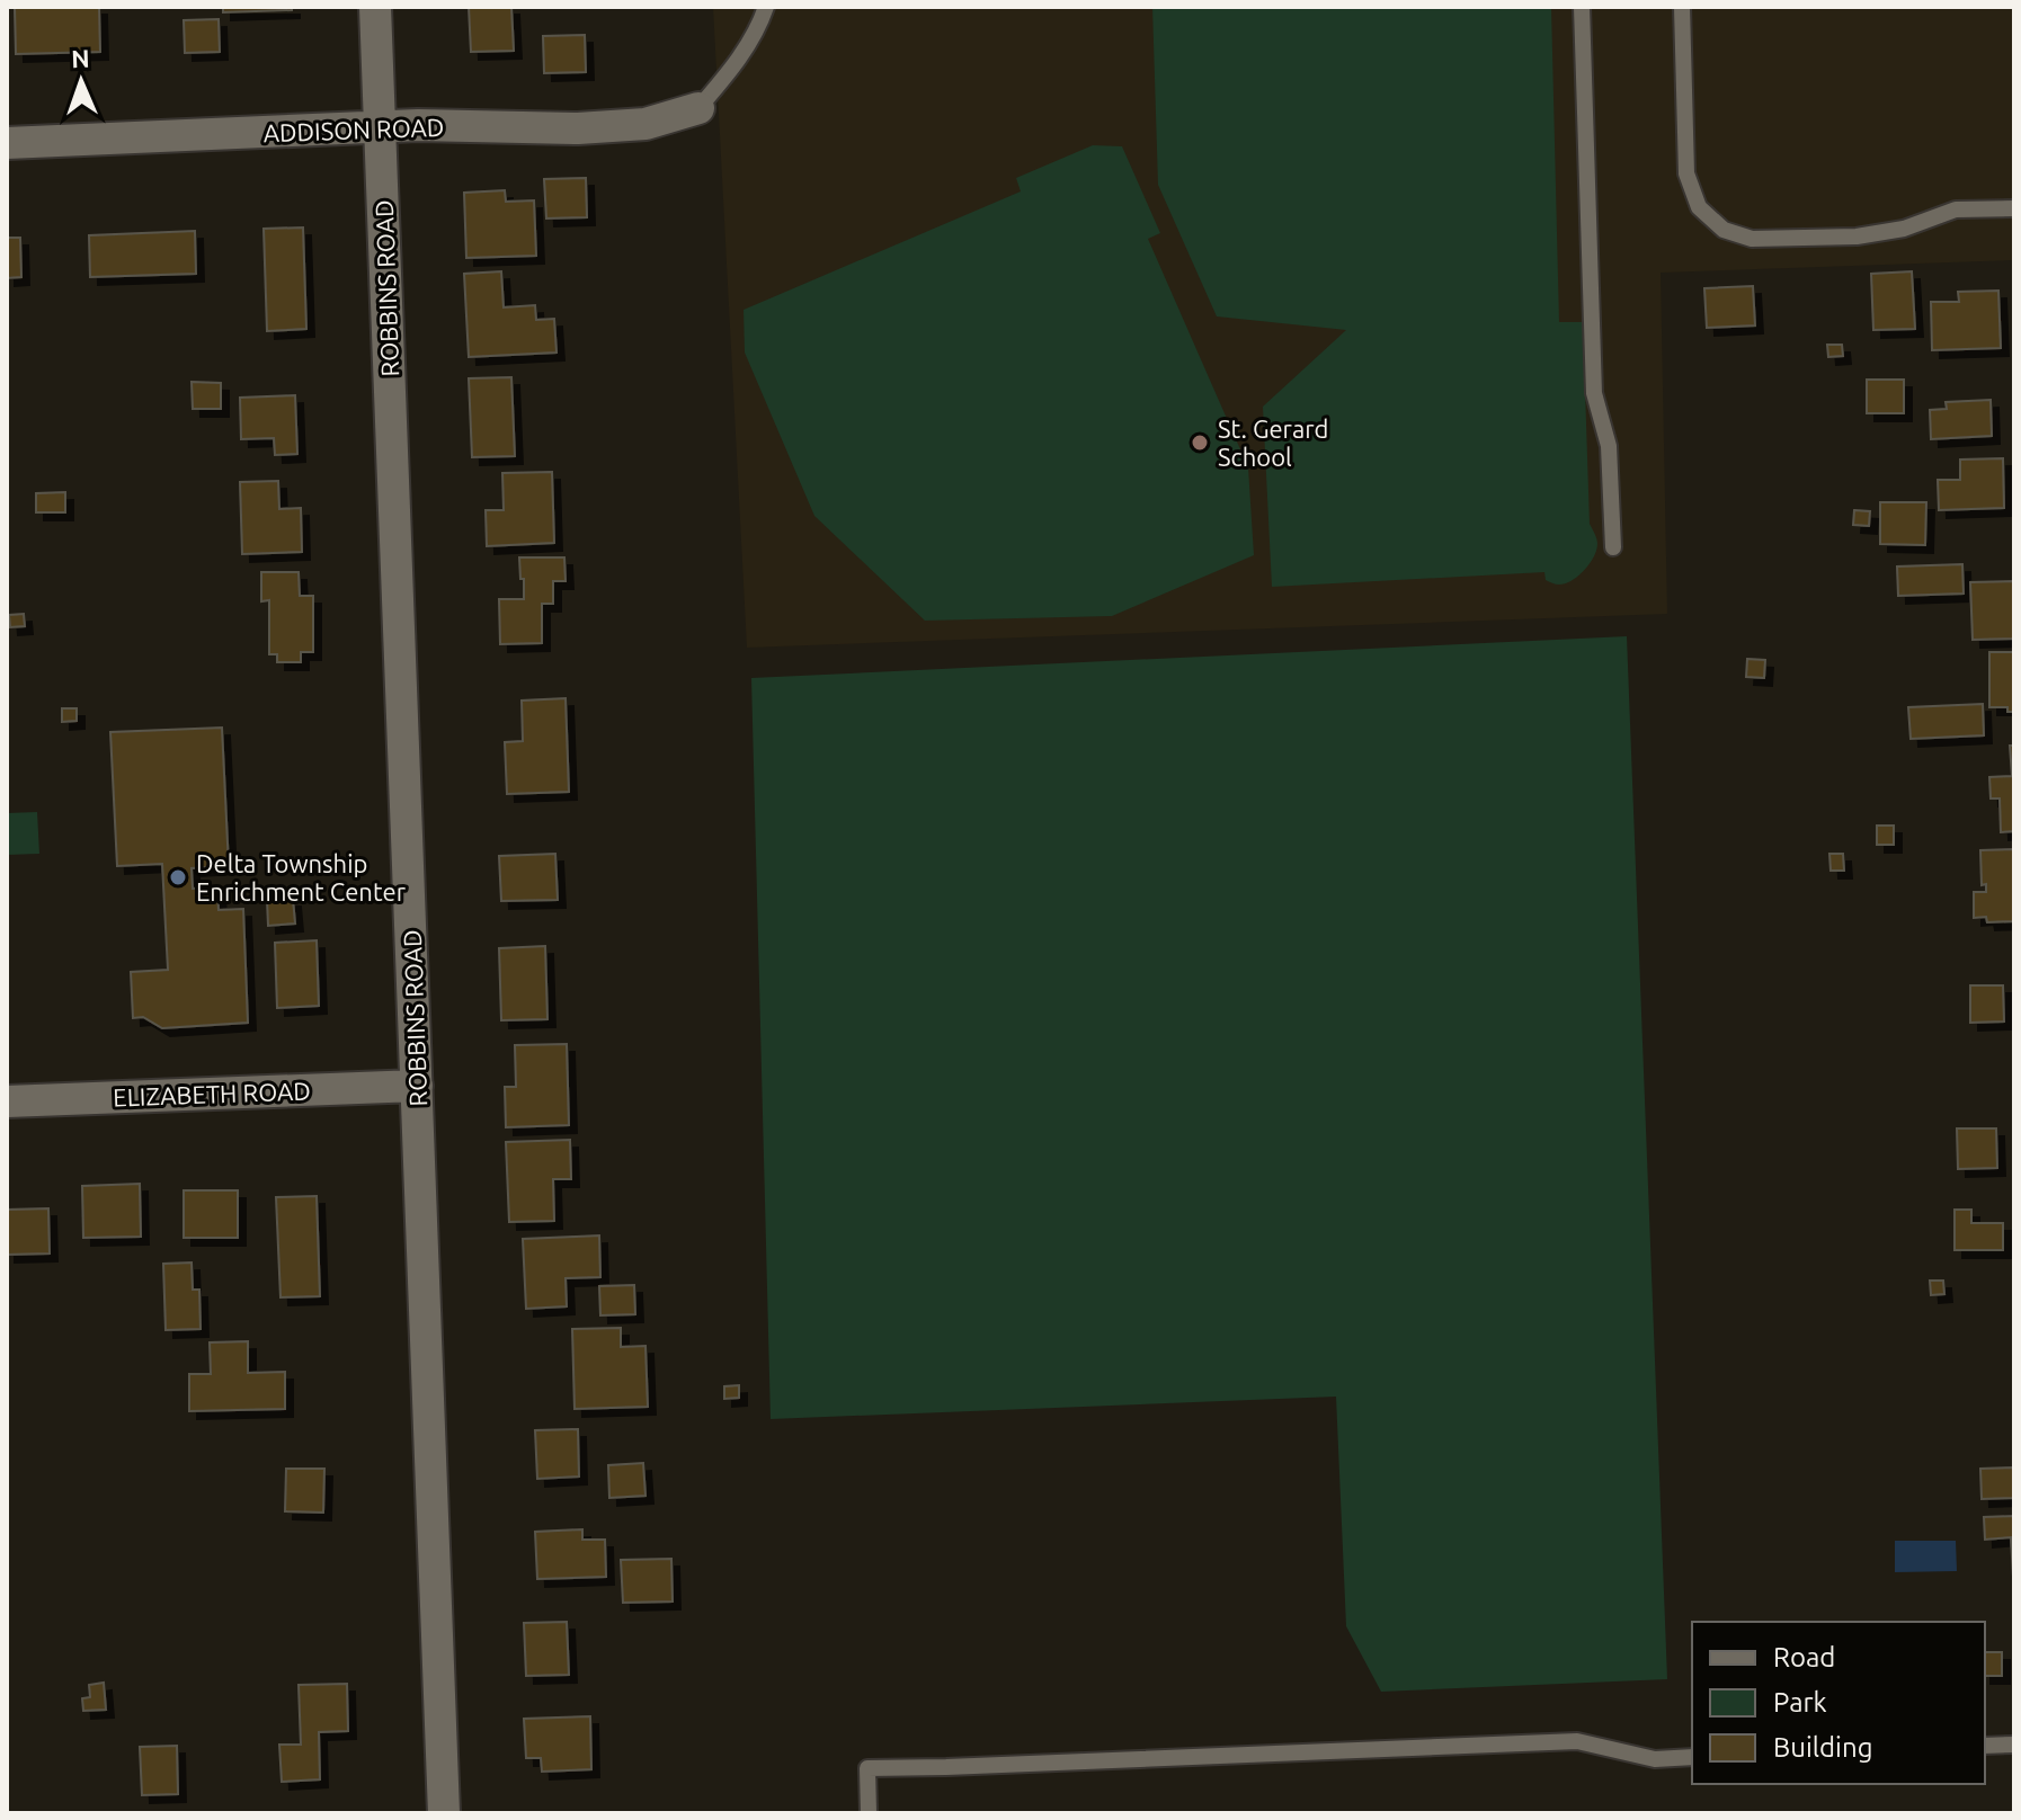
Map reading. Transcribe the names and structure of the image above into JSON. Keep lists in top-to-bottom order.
{
  "streets": {
    "street": ["ADDISON ROAD", "ROBBINS ROAD", "ELIZABETH ROAD"]
  },
  "crossings": [
    ["ADDISON ROAD", "ROBBINS ROAD"],
    ["ROBBINS ROAD", "ELIZABETH ROAD"]
  ],
  "places": ["St. Gerard School", "Delta Township Enrichment Center"],
  "legend": ["Road", "Park", "Building"],
  "north": "top"
}
